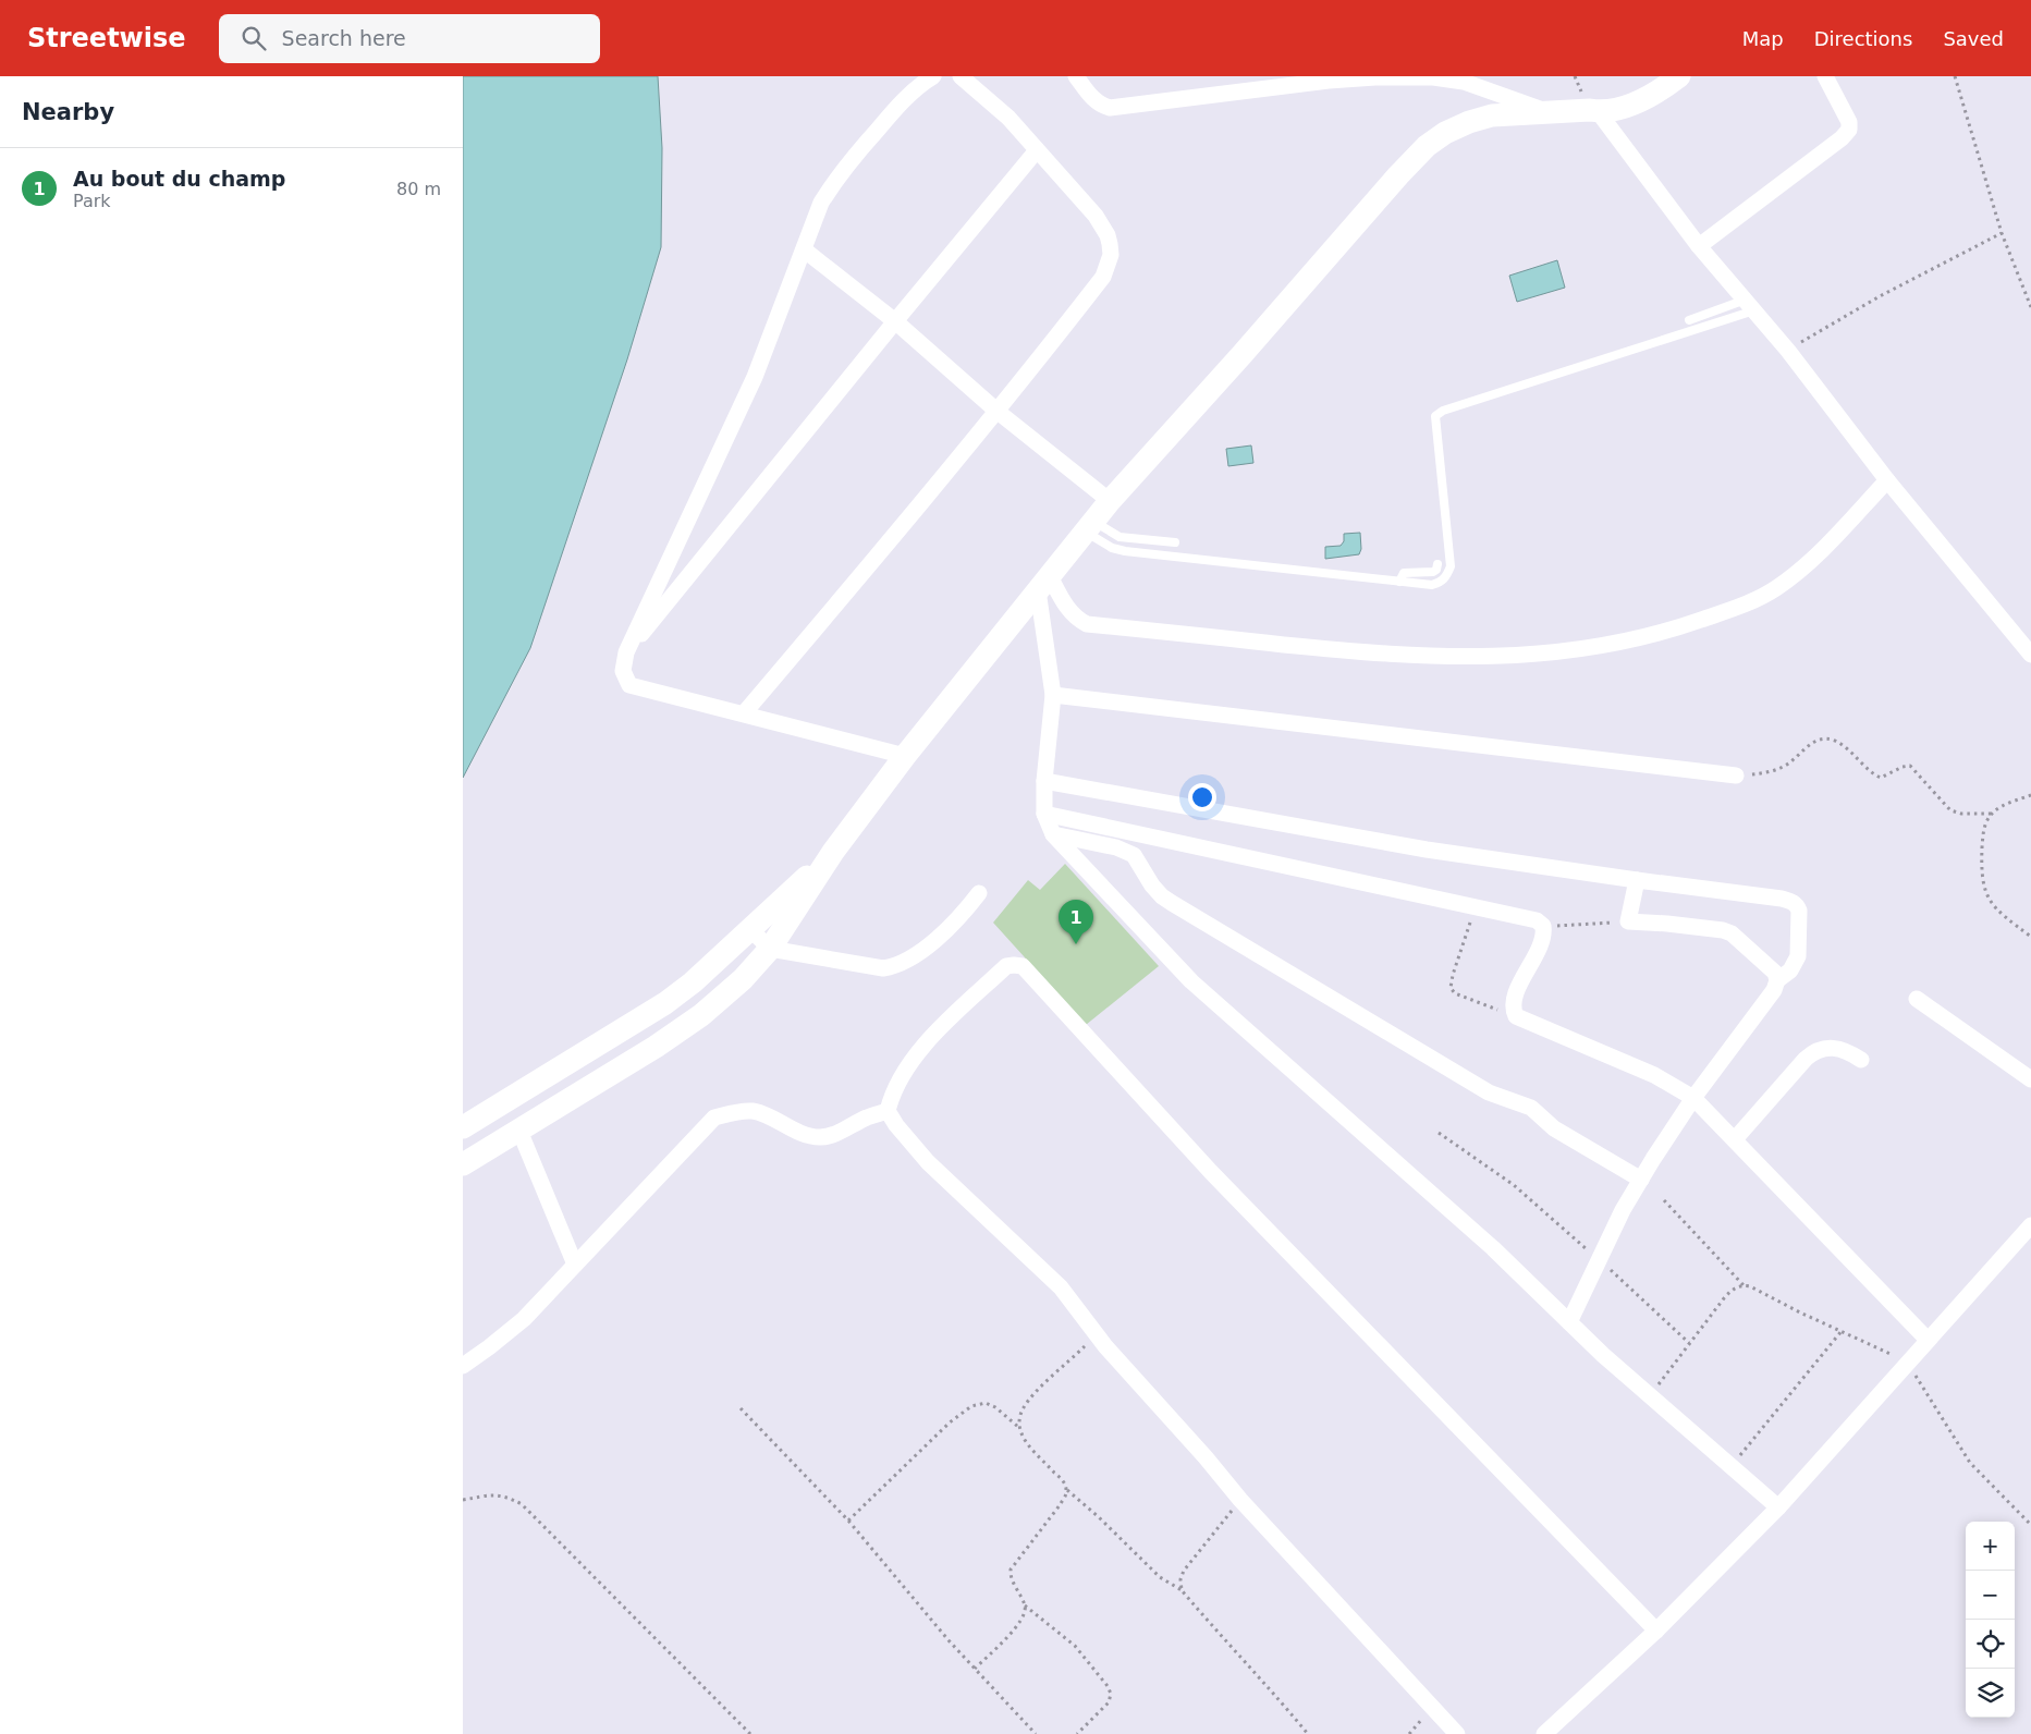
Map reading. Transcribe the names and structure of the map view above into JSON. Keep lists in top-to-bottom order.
{
  "page": {
    "header": "Streetwise",
    "search": "Search here",
    "nav": ["Map", "Directions", "Saved"],
    "heading": "Nearby",
    "list": [
      {
        "mark": "1",
        "name": "Au bout du champ",
        "note": "Park",
        "value": "80 m"
      }
    ],
    "pins": "1",
    "map_buttons": ["+", "−"]
  }
}
